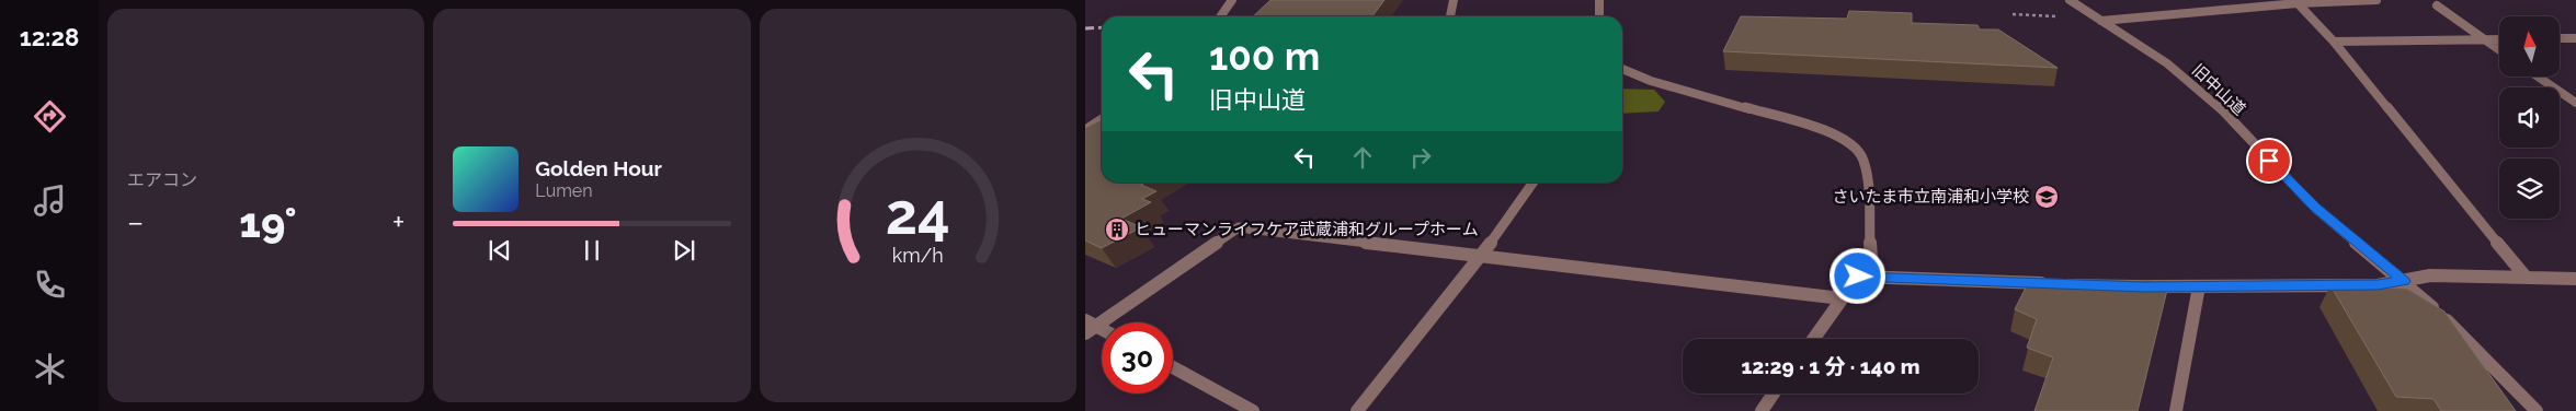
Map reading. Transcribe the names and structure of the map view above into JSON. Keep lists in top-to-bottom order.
{
  "streets": {
    "street": ["旧中山道"]
  },
  "places": {
    "school or university": ["さいたま市立南浦和小学校"],
    "building": ["ヒューマンライフケア武蔵浦和グループホーム"]
  },
  "north": "top",
  "page": {
    "tabs": "12:28",
    "tile": "エアコン",
    "turn": ["100 m", "旧中山道"],
    "song": ["Golden Hour", "Lumen"],
    "heat": ["−", "19°", "+"],
    "limit": "30",
    "trip": "12:29 · 1 分 · 140 m",
    "gauge": ["24", "km/h"]
  }
}
